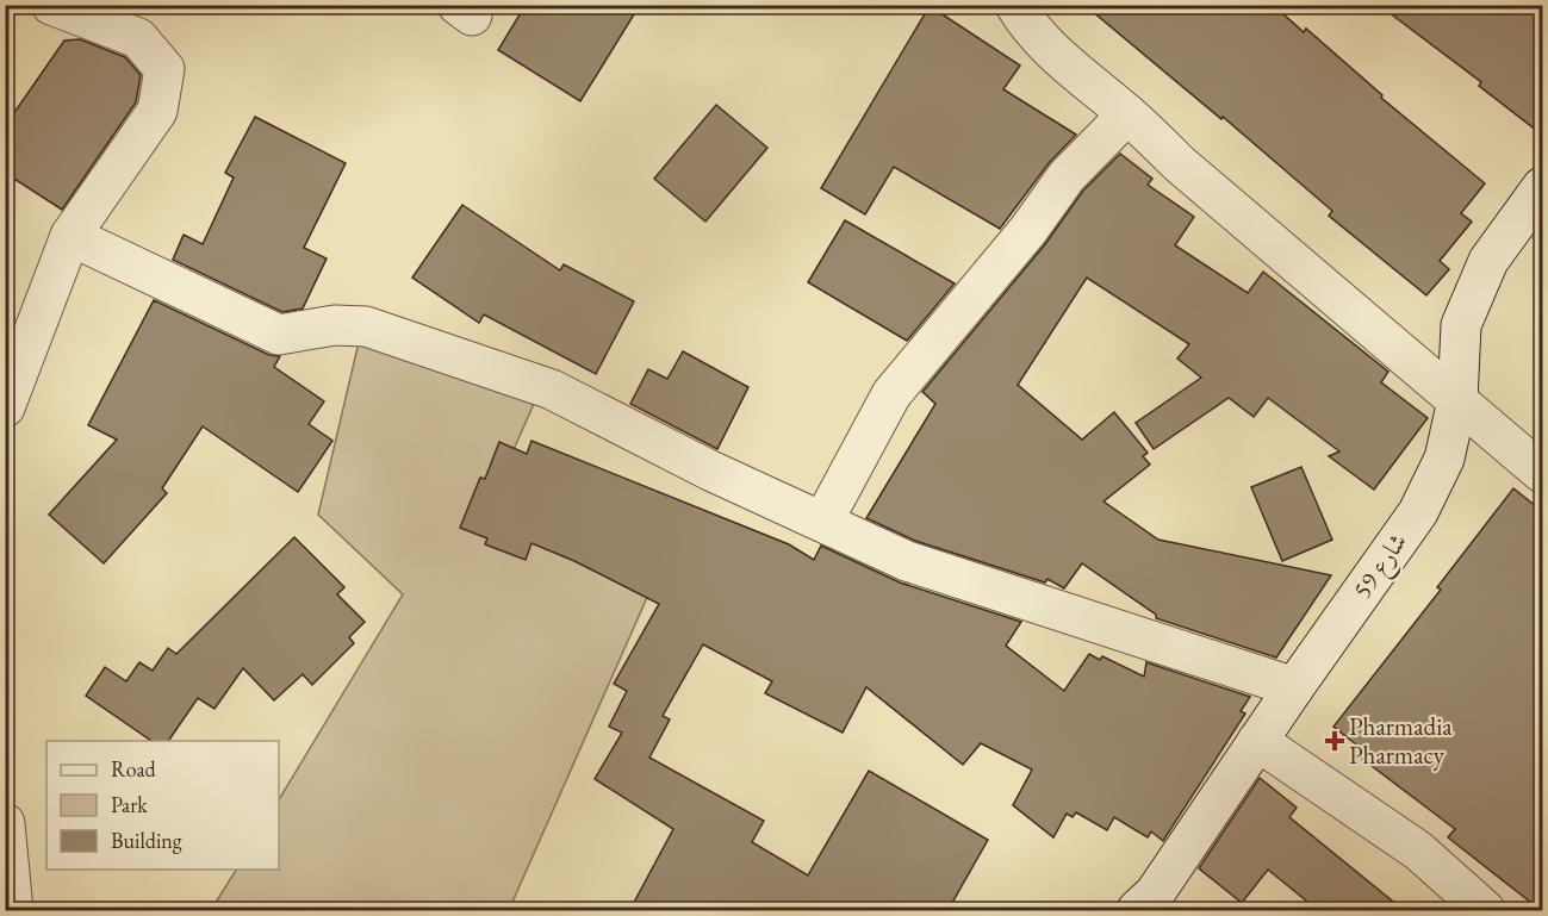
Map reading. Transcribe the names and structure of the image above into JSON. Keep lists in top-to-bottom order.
{
  "streets": {
    "street": ["شارع 59"]
  },
  "places": {
    "health": ["Pharmadia Pharmacy"]
  },
  "legend": ["Road", "Park", "Building"]
}
